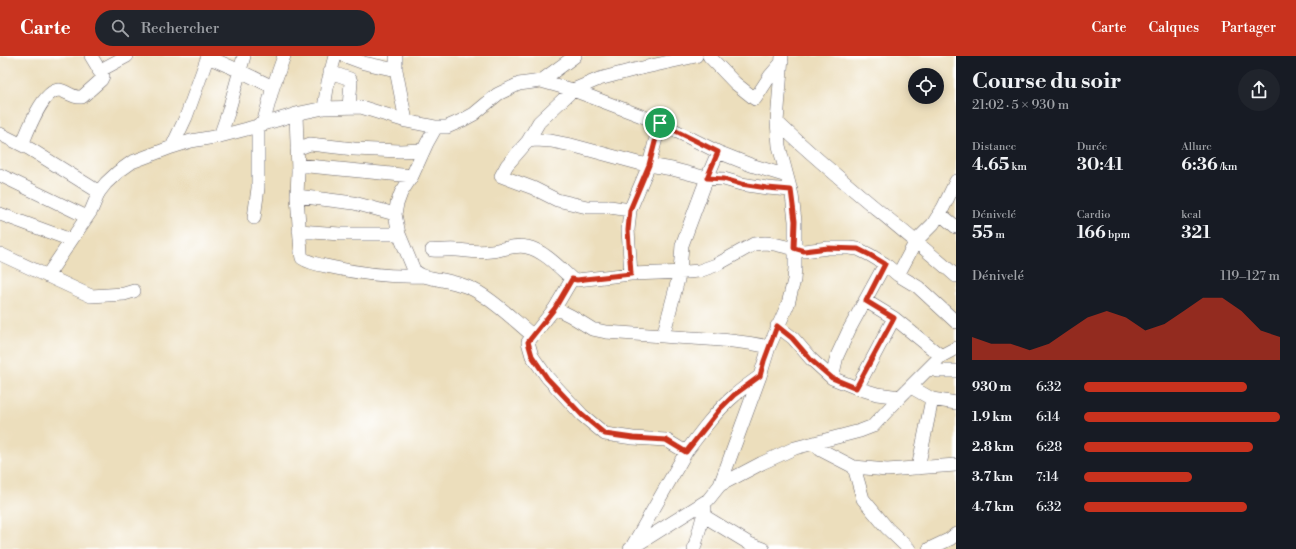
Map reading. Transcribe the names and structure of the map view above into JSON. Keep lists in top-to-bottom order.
{
  "page": {
    "header": "Carte",
    "search": "Rechercher",
    "nav": ["Carte", "Calques", "Partager"],
    "heading": ["Course du soir", "21:02 · 5 × 930 m"],
    "stats": [
      ["Distance", "4.65 km"],
      ["Durée", "30:41"],
      ["Allure", "6:36 /km"],
      ["Dénivelé", "55 m"],
      ["Cardio", "166 bpm"],
      ["kcal", "321"]
    ],
    "chart": ["Dénivelé", "119–127 m"],
    "list": [
      {
        "name": "930 m",
        "note": "6:32"
      },
      {
        "name": "1.9 km",
        "note": "6:14"
      },
      {
        "name": "2.8 km",
        "note": "6:28"
      },
      {
        "name": "3.7 km",
        "note": "7:14"
      },
      {
        "name": "4.7 km",
        "note": "6:32"
      }
    ]
  }
}
